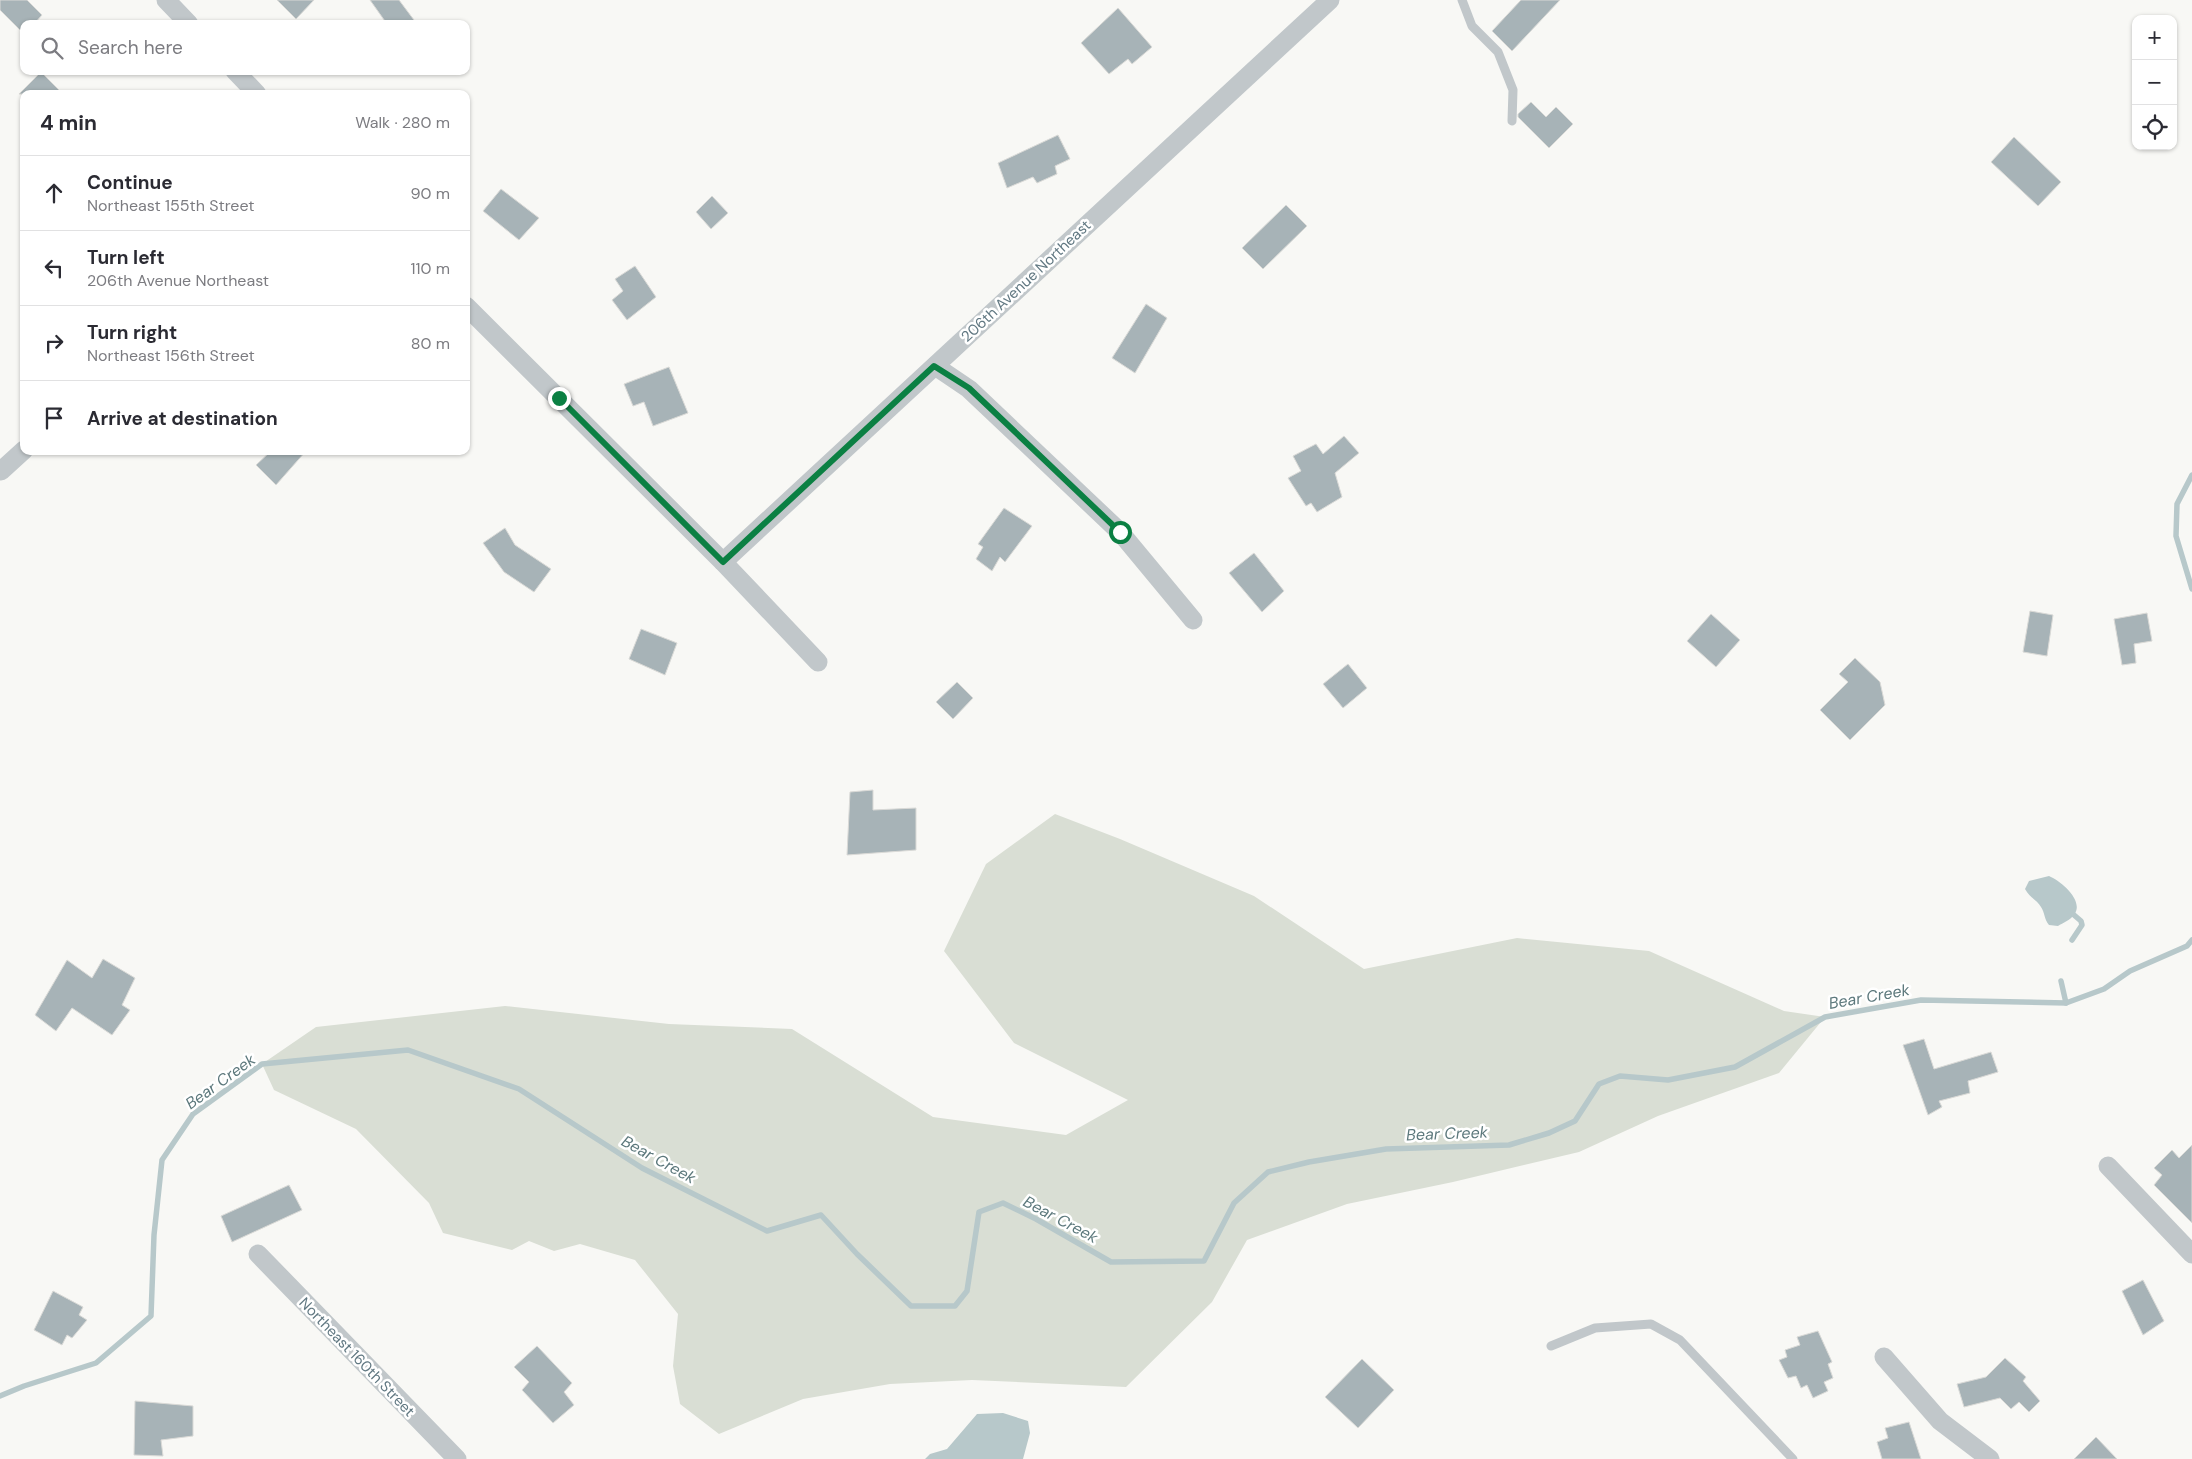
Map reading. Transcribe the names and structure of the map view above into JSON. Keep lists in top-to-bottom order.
{
  "streets": {
    "street": ["206th Avenue Northeast", "Northeast 160th Street"]
  },
  "water": ["Bear Creek"],
  "page": {
    "map_buttons": ["+", "−"],
    "search": "Search here",
    "heading": ["4 min", "Walk · 280 m"],
    "list": [
      ["Continue", "Northeast 155th Street", "90 m"],
      ["Turn left", "206th Avenue Northeast", "110 m"],
      ["Turn right", "Northeast 156th Street", "80 m"],
      "Arrive at destination"
    ]
  }
}
